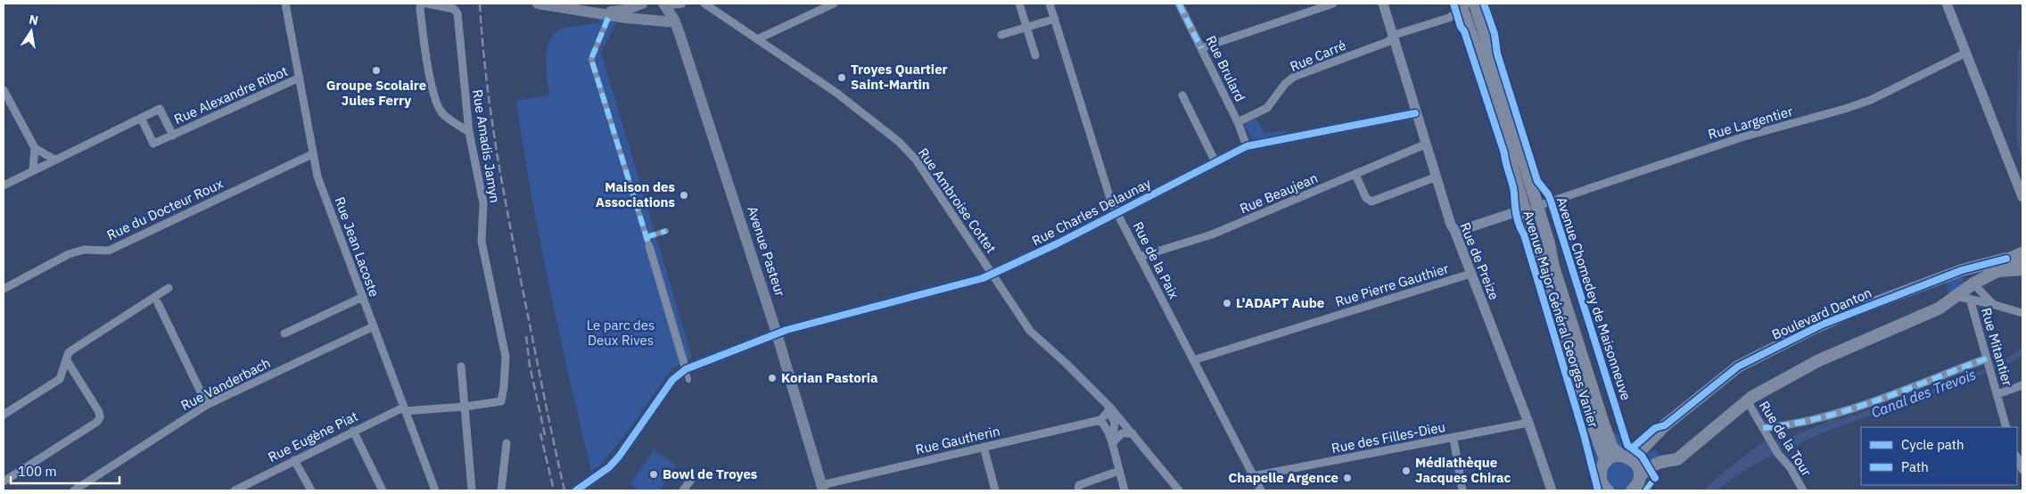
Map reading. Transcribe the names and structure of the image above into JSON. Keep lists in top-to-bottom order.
{
  "streets": {
    "main road": [
      "Avenue Pasteur",
      "Avenue Chomedey de Maisonneuve",
      "Boulevard Danton",
      "Avenue Major Général Georges Vanier"
    ],
    "street": [
      "Rue Carré",
      "Rue Brulard",
      "Rue Alexandre Ribot",
      "Rue Largentier",
      "Rue Amadis Jamyn",
      "Rue Beaujean",
      "Rue Ambroise Cottet",
      "Rue du Docteur Roux",
      "Rue Charles Delaunay",
      "Rue Jean Lacoste",
      "Rue de la Paix",
      "Rue de Preize",
      "Rue Pierre Gauthier",
      "Rue Mitantier",
      "Rue Vanderbach",
      "Rue Eugène Piat",
      "Rue des Filles-Dieu",
      "Rue de la Tour",
      "Rue Gautherin"
    ]
  },
  "crossings": [
    ["Rue Carré", "Rue Brulard"],
    ["Rue Carré", "Rue de Preize"],
    ["Rue Carré", "Avenue Major Général Georges Vanier"],
    ["Rue Brulard", "Rue Charles Delaunay"],
    ["Rue Alexandre Ribot", "Rue Jean Lacoste"],
    ["Rue Largentier", "Avenue Chomedey de Maisonneuve"],
    ["Rue Largentier", "Avenue Major Général Georges Vanier"],
    ["Rue Beaujean", "Rue de la Paix"],
    ["Rue Beaujean", "Rue de Preize"],
    ["Rue Ambroise Cottet", "Rue Charles Delaunay"],
    ["Rue Ambroise Cottet", "Rue Gautherin"],
    ["Rue du Docteur Roux", "Rue Jean Lacoste"],
    ["Rue Charles Delaunay", "Avenue Pasteur"],
    ["Rue Charles Delaunay", "Rue de la Paix"],
    ["Rue Charles Delaunay", "Rue de Preize"],
    ["Rue Jean Lacoste", "Rue Vanderbach"],
    ["Rue Jean Lacoste", "Rue Eugène Piat"],
    ["Avenue Pasteur", "Rue Gautherin"],
    ["Rue de la Paix", "Rue Pierre Gauthier"],
    ["Rue de la Paix", "Rue des Filles-Dieu"],
    ["Rue de Preize", "Rue Pierre Gauthier"],
    ["Rue de Preize", "Rue des Filles-Dieu"],
    ["Avenue Chomedey de Maisonneuve", "Boulevard Danton"],
    ["Boulevard Danton", "Avenue Major Général Georges Vanier"]
  ],
  "water": ["Canal des Trevois"],
  "parks": ["Le parc des Deux Rives"],
  "places": [
    "Groupe Scolaire Jules Ferry",
    "Troyes Quartier Saint-Martin",
    "Maison des Associations",
    "L'ADAPT Aube",
    "Korian Pastoria",
    "Médiathèque Jacques Chirac",
    "Bowl de Troyes",
    "Chapelle Argence"
  ],
  "legend": ["Cycle path", "Path"],
  "scale_bar": "100 m",
  "north": "top"
}
